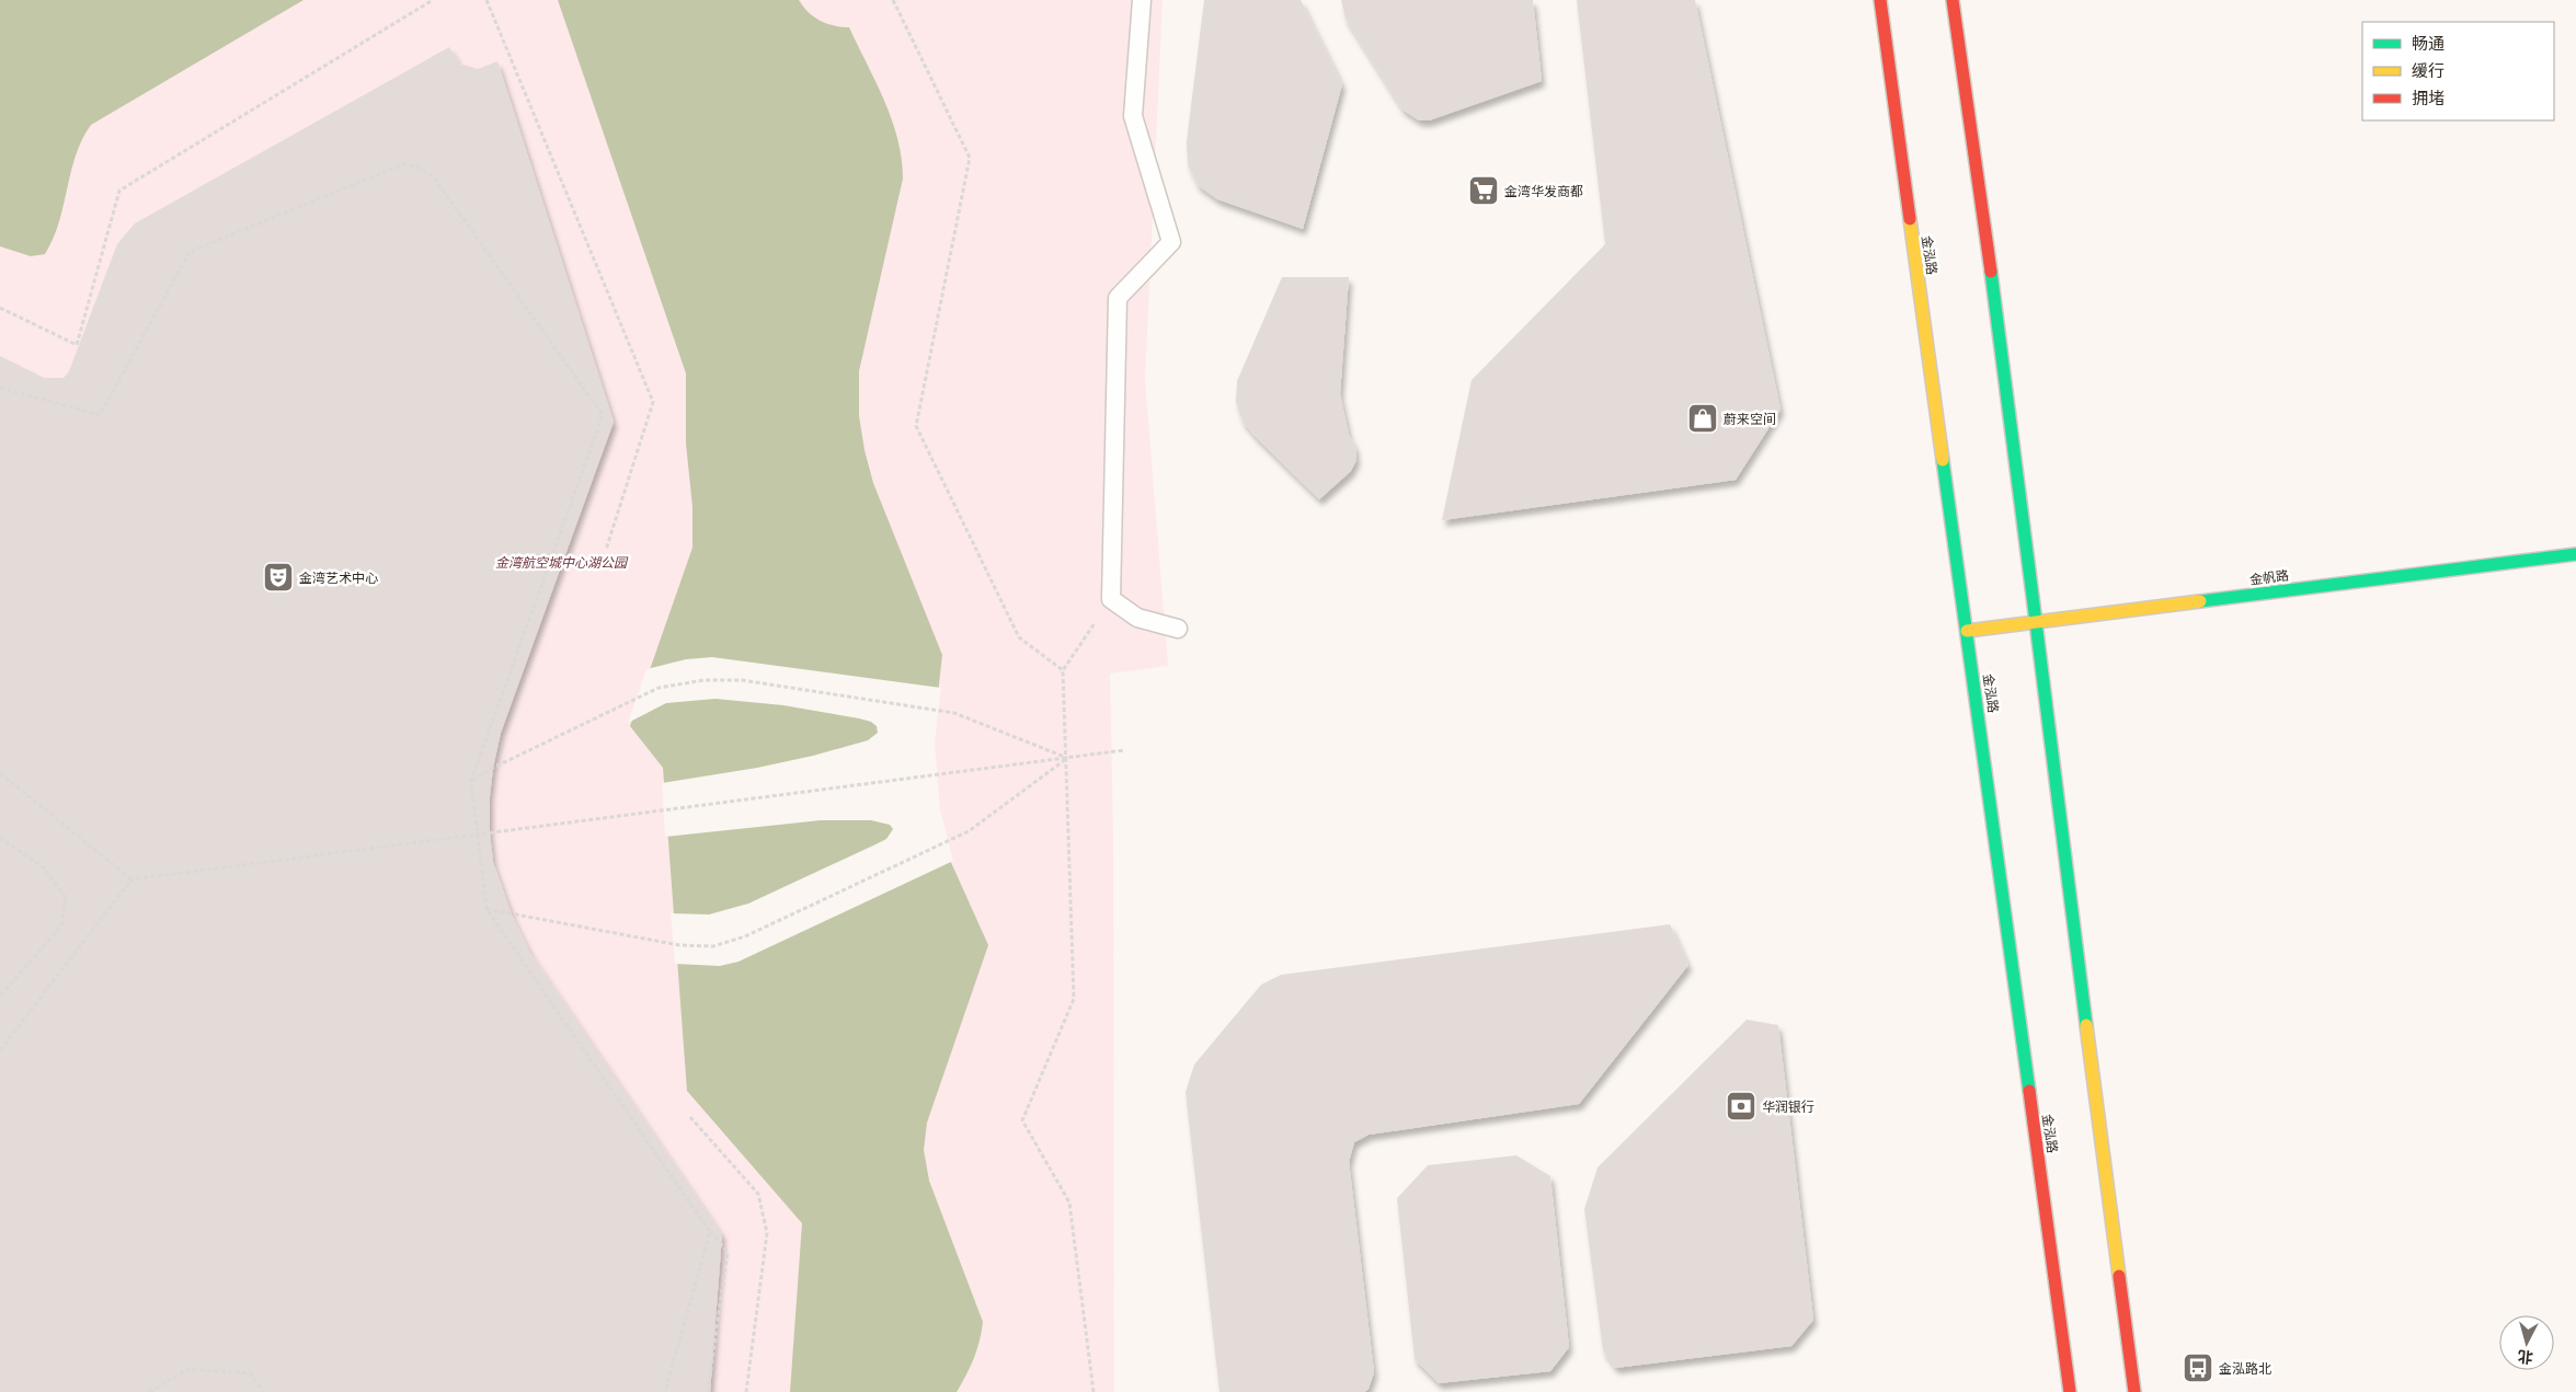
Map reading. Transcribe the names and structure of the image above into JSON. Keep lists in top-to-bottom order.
{
  "streets": {
    "street": ["金泓路", "金帆路"]
  },
  "crossings": [
    ["金泓路", "金帆路"]
  ],
  "parks": ["金湾航空城中心湖公园"],
  "places": {
    "supermarket": ["金湾华发商都"],
    "shop": ["蔚来空间"],
    "theatre": ["金湾艺术中心"],
    "bank": ["华润银行"],
    "bus stop": ["金泓路北"]
  },
  "legend": ["畅通", "缓行", "拥堵"],
  "north": "bottom"
}
